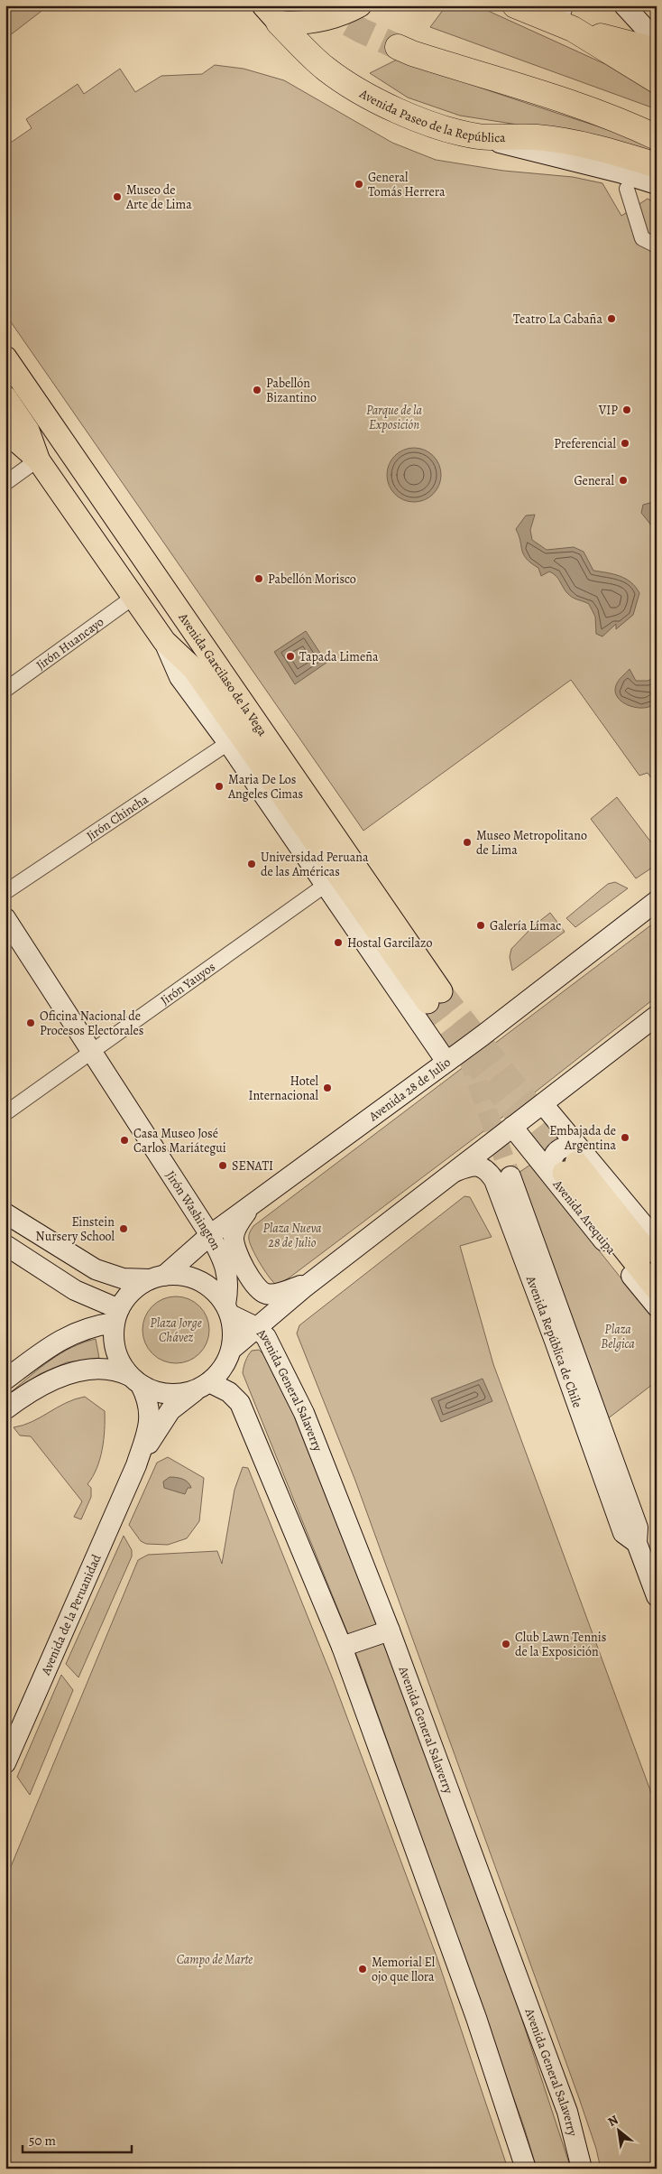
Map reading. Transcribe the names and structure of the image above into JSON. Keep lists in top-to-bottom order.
{
  "streets": {
    "highway": ["Avenida Paseo de la República"],
    "main road": [
      "Avenida Garcilaso de la Vega",
      "Avenida 28 de Julio",
      "Jirón Washington",
      "Avenida Arequipa",
      "Avenida República de Chile",
      "Avenida General Salaverry",
      "Avenida de la Peruanidad"
    ],
    "street": ["Jirón Huancayo", "Jirón Chincha", "Jirón Yauyos"]
  },
  "crossings": [
    ["Jirón Huancayo", "Avenida Garcilaso de la Vega"],
    ["Avenida Garcilaso de la Vega", "Jirón Chincha"],
    ["Avenida Garcilaso de la Vega", "Jirón Yauyos"],
    ["Avenida Garcilaso de la Vega", "Avenida 28 de Julio"],
    ["Jirón Yauyos", "Jirón Washington"],
    ["Avenida 28 de Julio", "Jirón Washington"],
    ["Avenida 28 de Julio", "Avenida General Salaverry"],
    ["Avenida 28 de Julio", "Avenida de la Peruanidad"],
    ["Jirón Washington", "Avenida General Salaverry"],
    ["Jirón Washington", "Avenida de la Peruanidad"],
    ["Avenida General Salaverry", "Avenida de la Peruanidad"]
  ],
  "parks": [
    "Parque de la Exposición",
    "Plaza Nueva 28 de Julio",
    "Plaza Jorge Chávez",
    "Plaza Belgica",
    "Campo de Marte"
  ],
  "places": [
    "General Tomás Herrera",
    "Museo de Arte de Lima",
    "Teatro La Cabaña",
    "Pabellón Bizantino",
    "VIP",
    "Preferencial",
    "General",
    "Pabellón Morisco",
    "Tapada Limeña",
    "Maria De Los Angeles Cimas",
    "Museo Metropolitano de Lima",
    "Universidad Peruana de las Américas",
    "Galería Límac",
    "Hostal Garcilazo",
    "Oficina Nacional de Procesos Electorales",
    "Hotel Internacional",
    "Embajada de Argentina",
    "Casa Museo José Carlos Mariátegui",
    "SENATI",
    "Einstein Nursery School",
    "Club Lawn Tennis de la Exposición",
    "Memorial El ojo que llora"
  ],
  "scale_bar": "50 m",
  "north": "top left"
}
